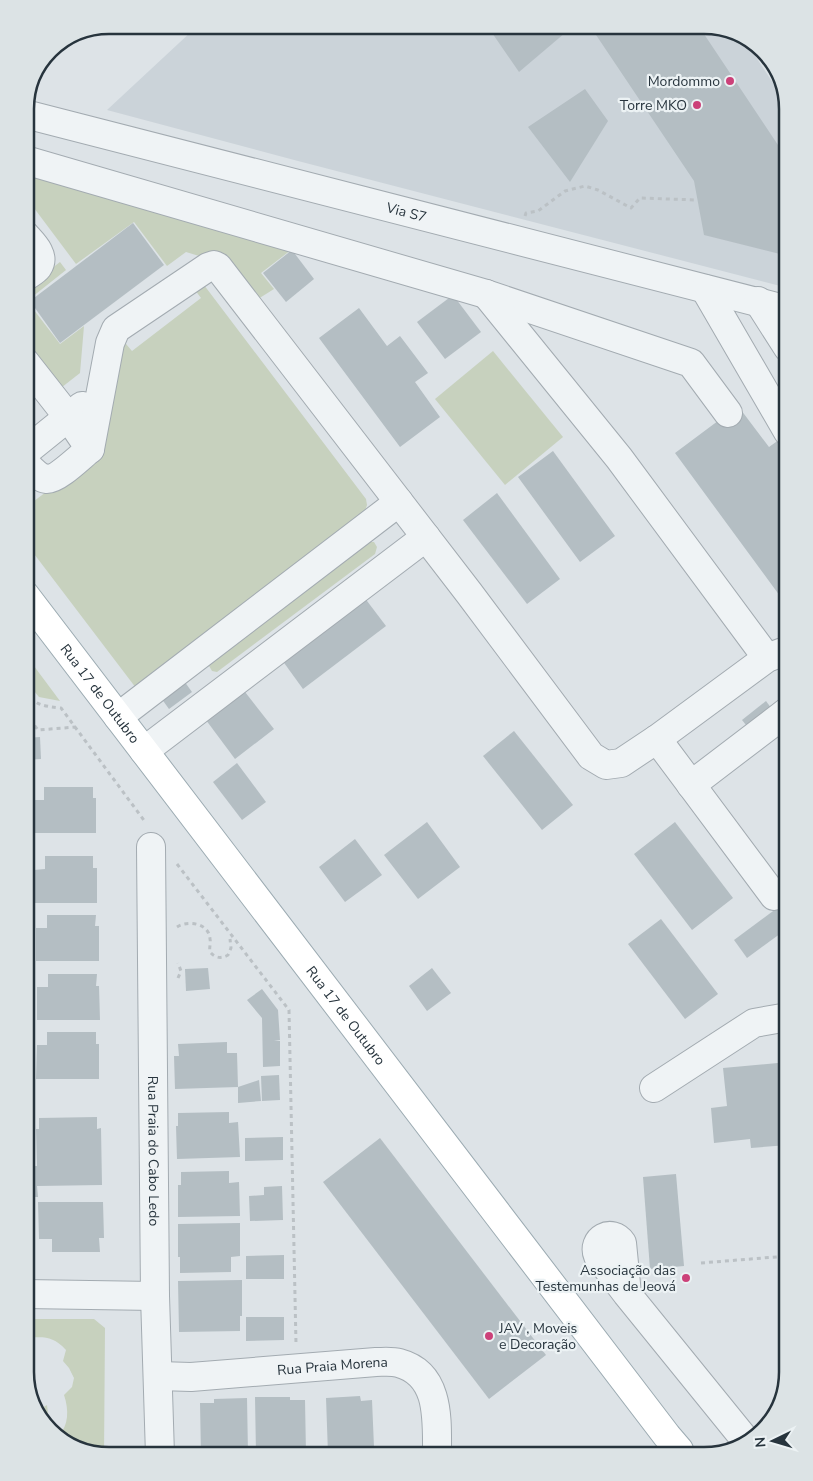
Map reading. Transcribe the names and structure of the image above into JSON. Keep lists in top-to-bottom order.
{
  "streets": {
    "main road": ["Rua 17 de Outubro"],
    "street": ["Via S7", "Rua Praia do Cabo Ledo", "Rua Praia Morena"]
  },
  "crossings": [
    ["Rua Praia do Cabo Ledo", "Rua Praia Morena"]
  ],
  "places": [
    "Mordommo",
    "Torre MKO",
    "Associação das Testemunhas de Jeová",
    "JAV , Moveis e Decoração"
  ],
  "north": "left"
}
